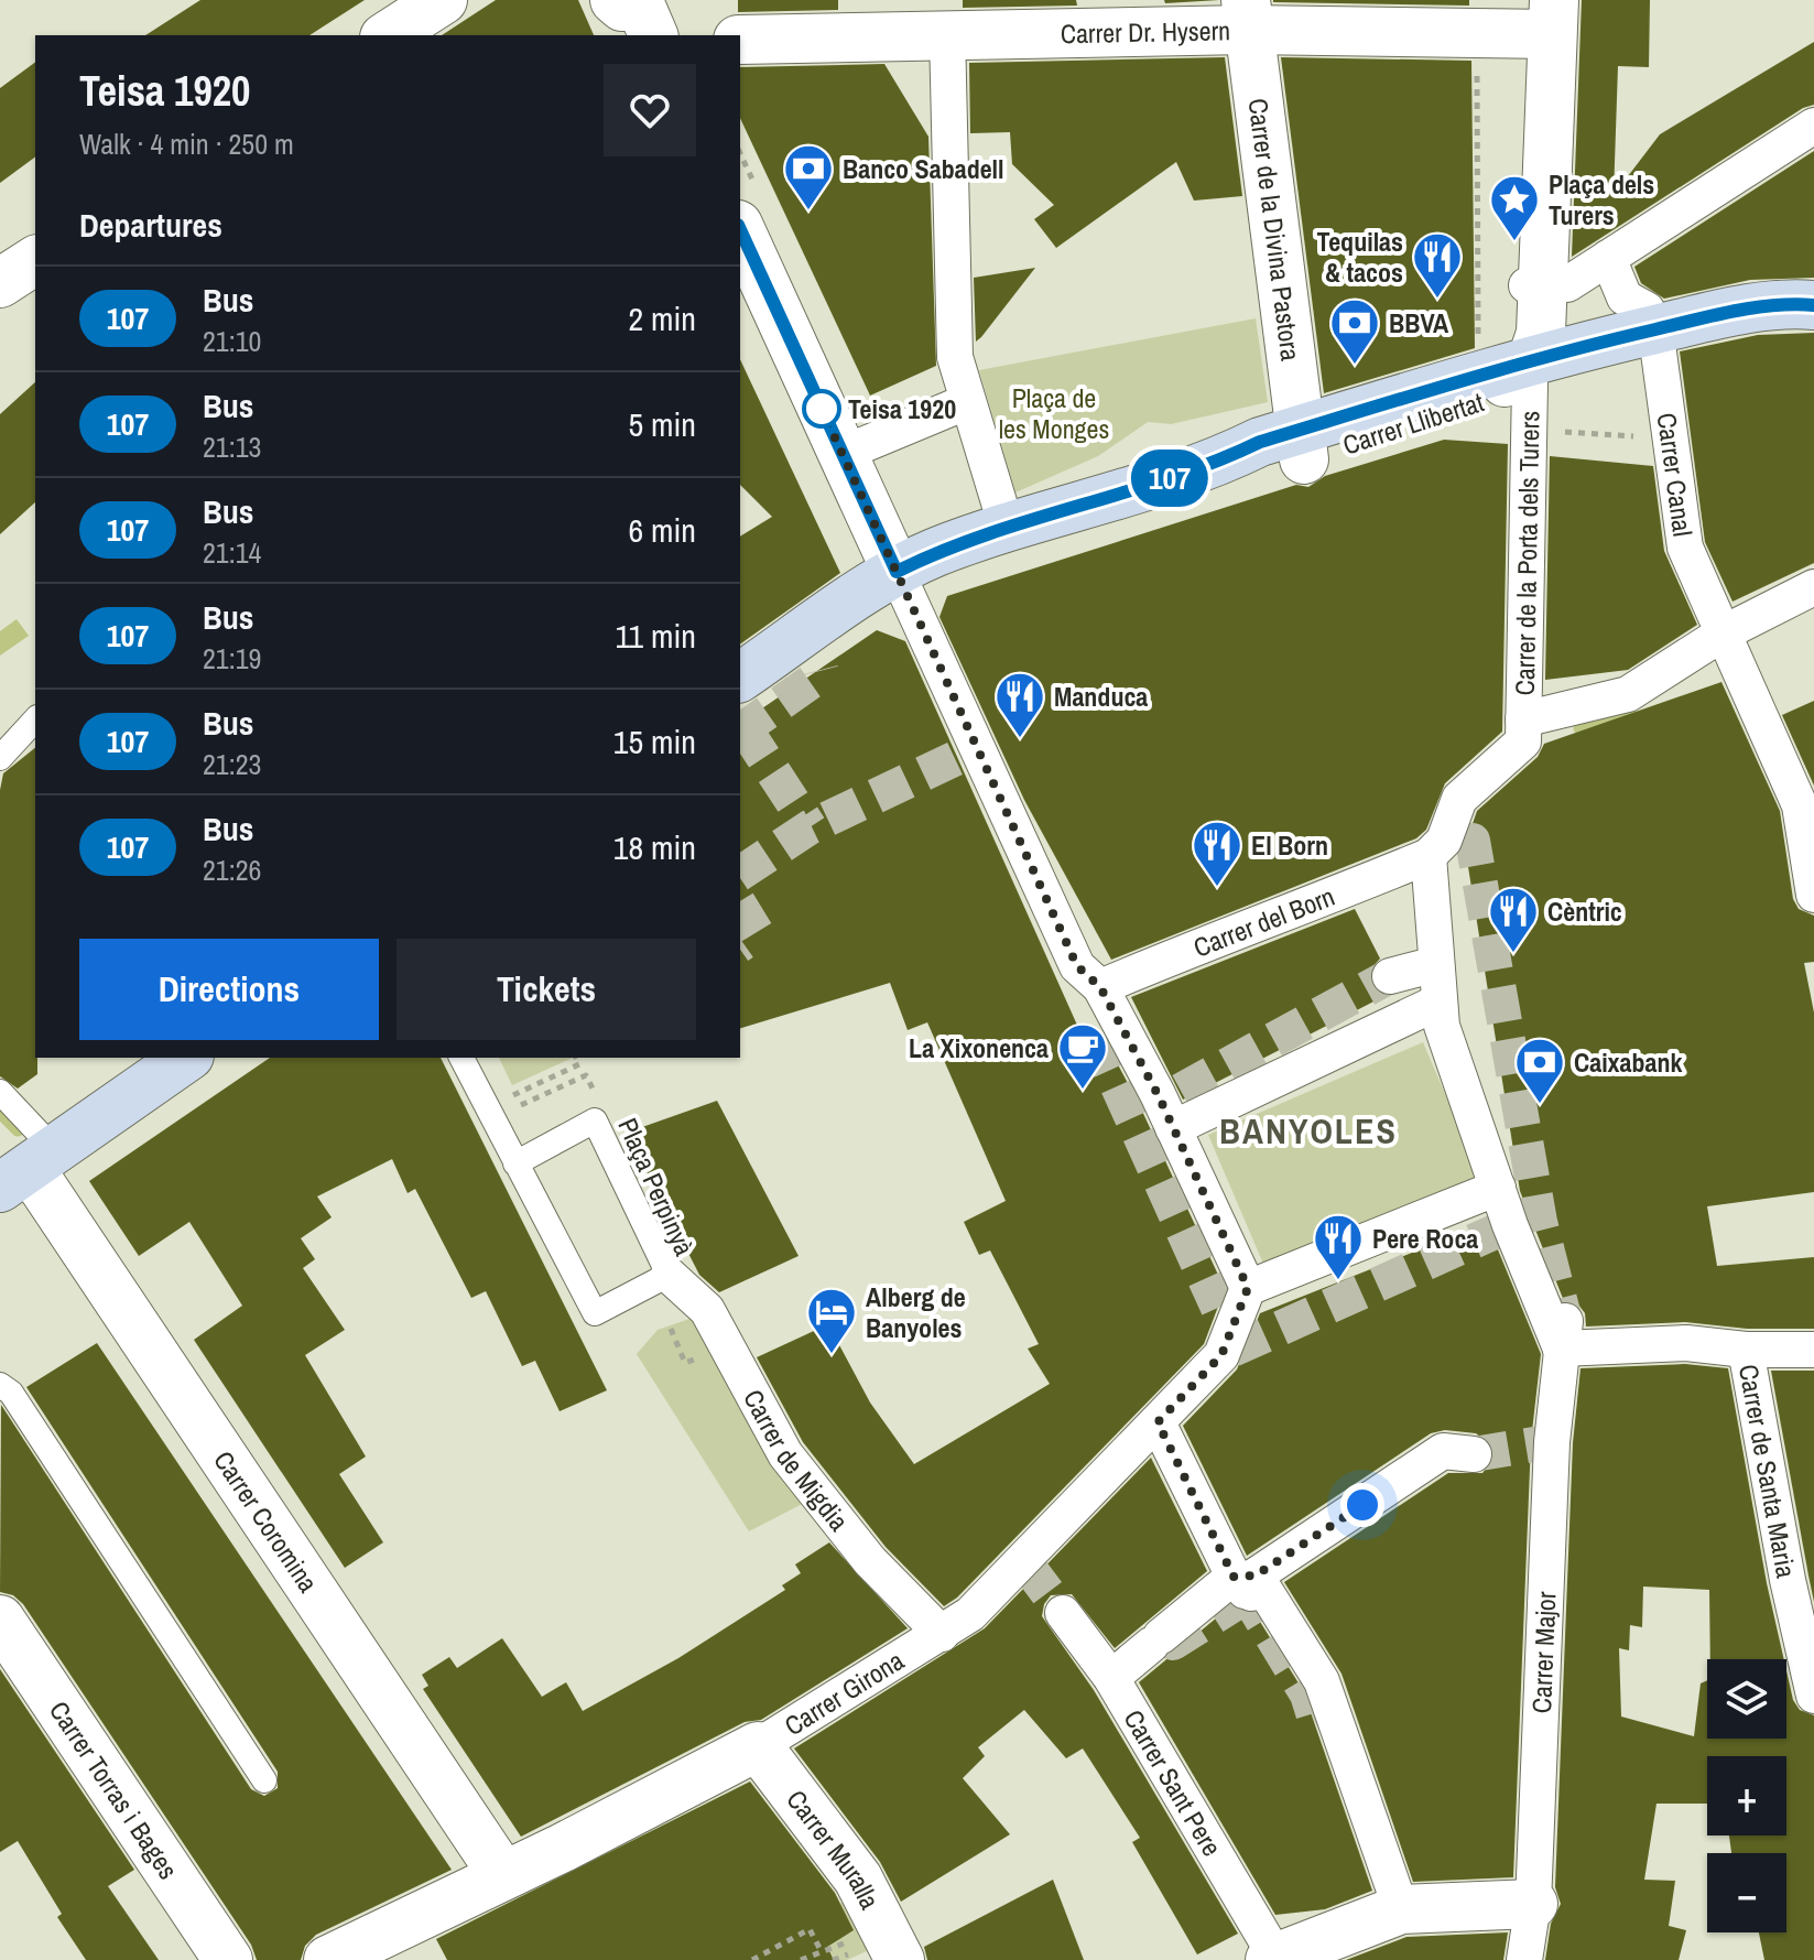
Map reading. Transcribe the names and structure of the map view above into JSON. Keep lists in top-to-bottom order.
{
  "streets": {
    "main road": ["Carrer Llibertat"],
    "street": [
      "Carrer Dr. Hysern",
      "Carrer de la Divina Pastora",
      "Carrer Canal",
      "Carrer de la Porta dels Turers",
      "Carrer del Born",
      "Carrer de Migdia",
      "Carrer de Santa Maria",
      "Carrer Coromina",
      "Carrer Major",
      "Carrer Girona",
      "Carrer Sant Pere",
      "Carrer Torras i Bages",
      "Carrer Muralla"
    ],
    "lane": ["Plaça Perpinyà"]
  },
  "crossings": [
    ["Carrer Dr. Hysern", "Carrer de la Divina Pastora"],
    ["Carrer de la Divina Pastora", "Carrer Llibertat"],
    ["Carrer Llibertat", "Carrer Canal"],
    ["Carrer Llibertat", "Carrer de la Porta dels Turers"],
    ["Plaça Perpinyà", "Carrer de Migdia"],
    ["Carrer de Migdia", "Carrer Girona"],
    ["Carrer Coromina", "Carrer Girona"],
    ["Carrer Girona", "Carrer Muralla"]
  ],
  "districts": ["BANYOLES"],
  "parks": ["Plaça de les Monges"],
  "places": {
    "bank": ["Banco Sabadell", "BBVA", "Caixabank"],
    "place": ["Plaça dels Turers"],
    "restaurant": [
      "Tequilas & tacos",
      "Manduca",
      "El Born",
      "Cèntric",
      "Pere Roca"
    ],
    "other": ["Teisa 1920"],
    "cafe": ["La Xixonenca"],
    "hotel": ["Alberg de Banyoles"]
  },
  "lines": ["bus line 107"],
  "page": {
    "on_map": "107",
    "heading": [
      ["Teisa 1920", "Walk · 4 min · 250 m"],
      "Departures"
    ],
    "list": [
      {
        "mark": "107",
        "name": "Bus",
        "note": "21:10",
        "value": "2 min"
      },
      {
        "mark": "107",
        "name": "Bus",
        "note": "21:13",
        "value": "5 min"
      },
      {
        "mark": "107",
        "name": "Bus",
        "note": "21:14",
        "value": "6 min"
      },
      {
        "mark": "107",
        "name": "Bus",
        "note": "21:19",
        "value": "11 min"
      },
      {
        "mark": "107",
        "name": "Bus",
        "note": "21:23",
        "value": "15 min"
      },
      {
        "mark": "107",
        "name": "Bus",
        "note": "21:26",
        "value": "18 min"
      }
    ],
    "buttons": ["Directions", "Tickets"],
    "map_buttons": ["+", "−"]
  }
}
